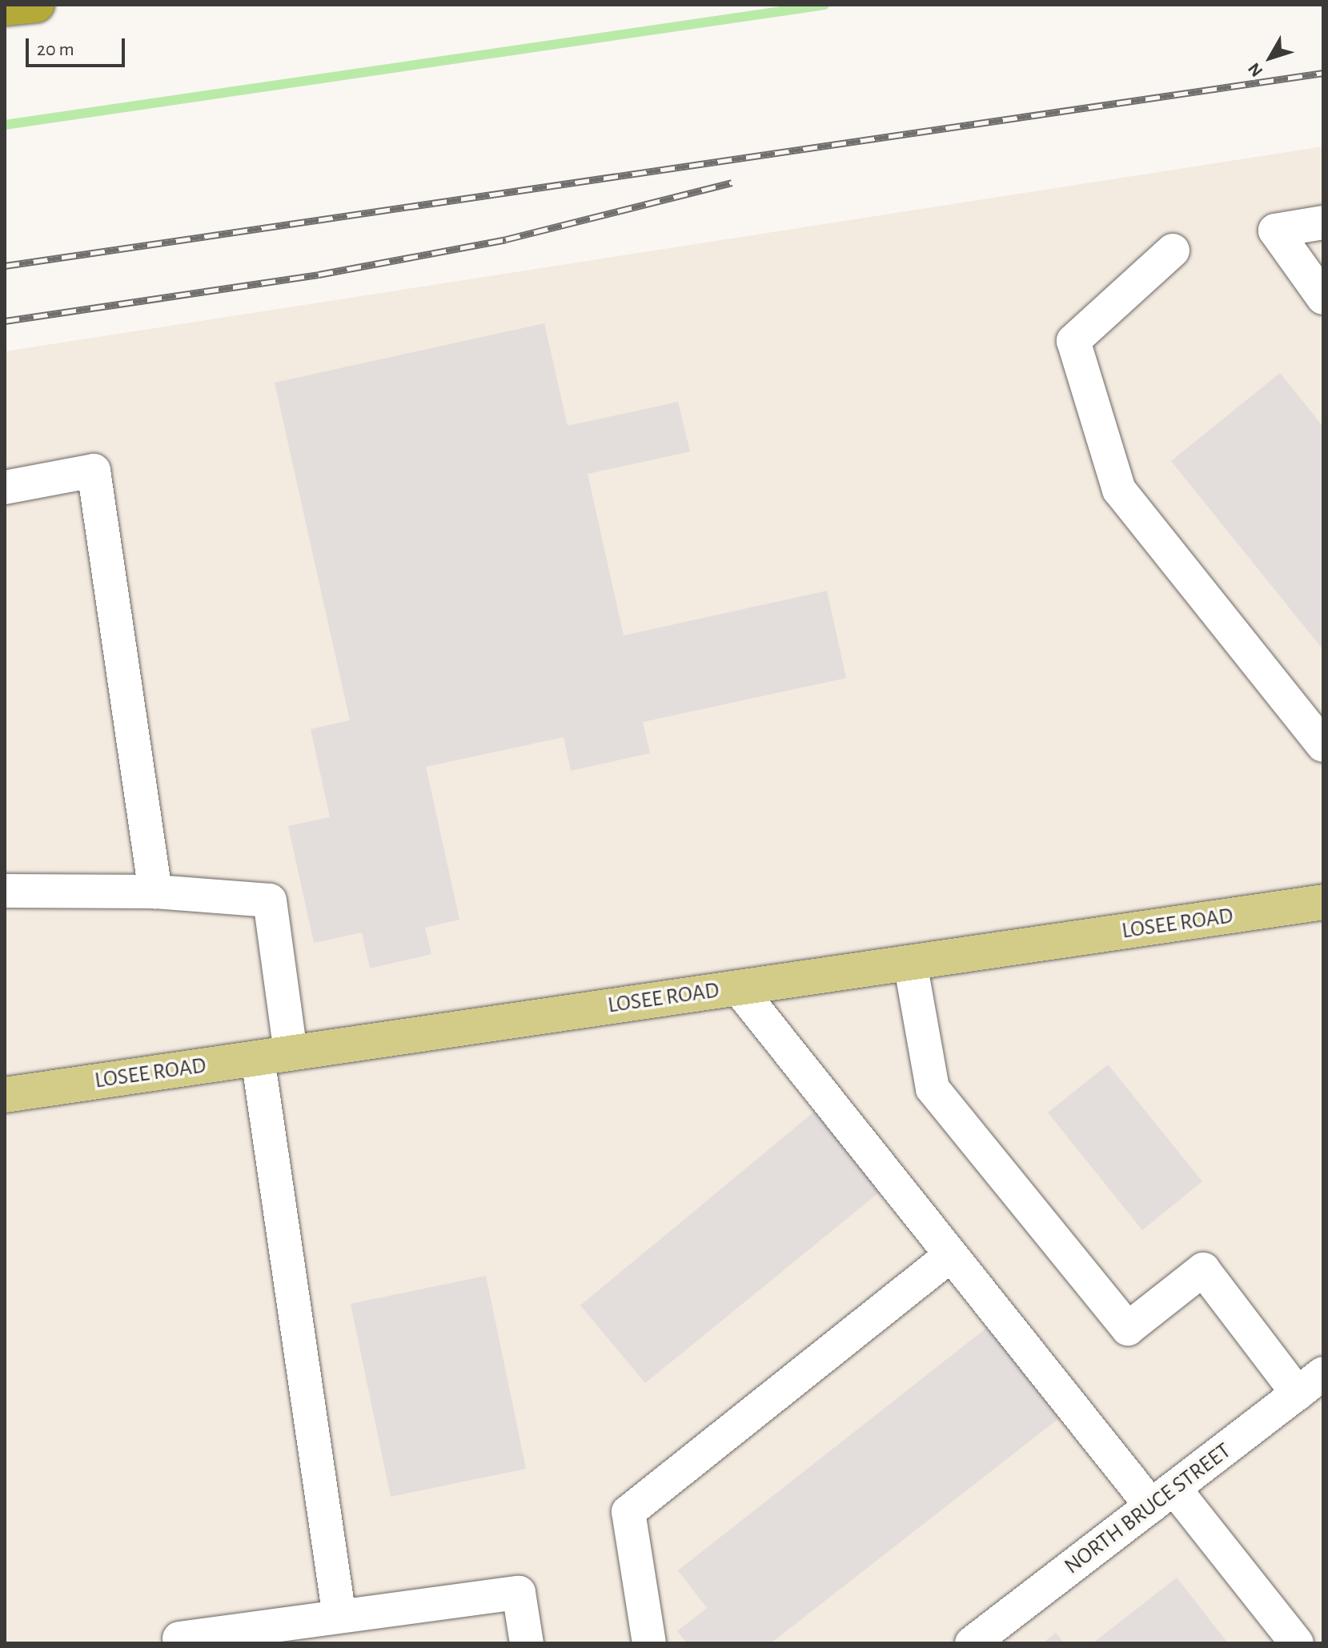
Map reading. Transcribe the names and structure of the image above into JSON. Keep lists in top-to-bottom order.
{
  "streets": {
    "main road": ["LOSEE ROAD"],
    "street": ["NORTH BRUCE STREET"]
  },
  "scale_bar": "20 m",
  "north": "bottom left"
}
